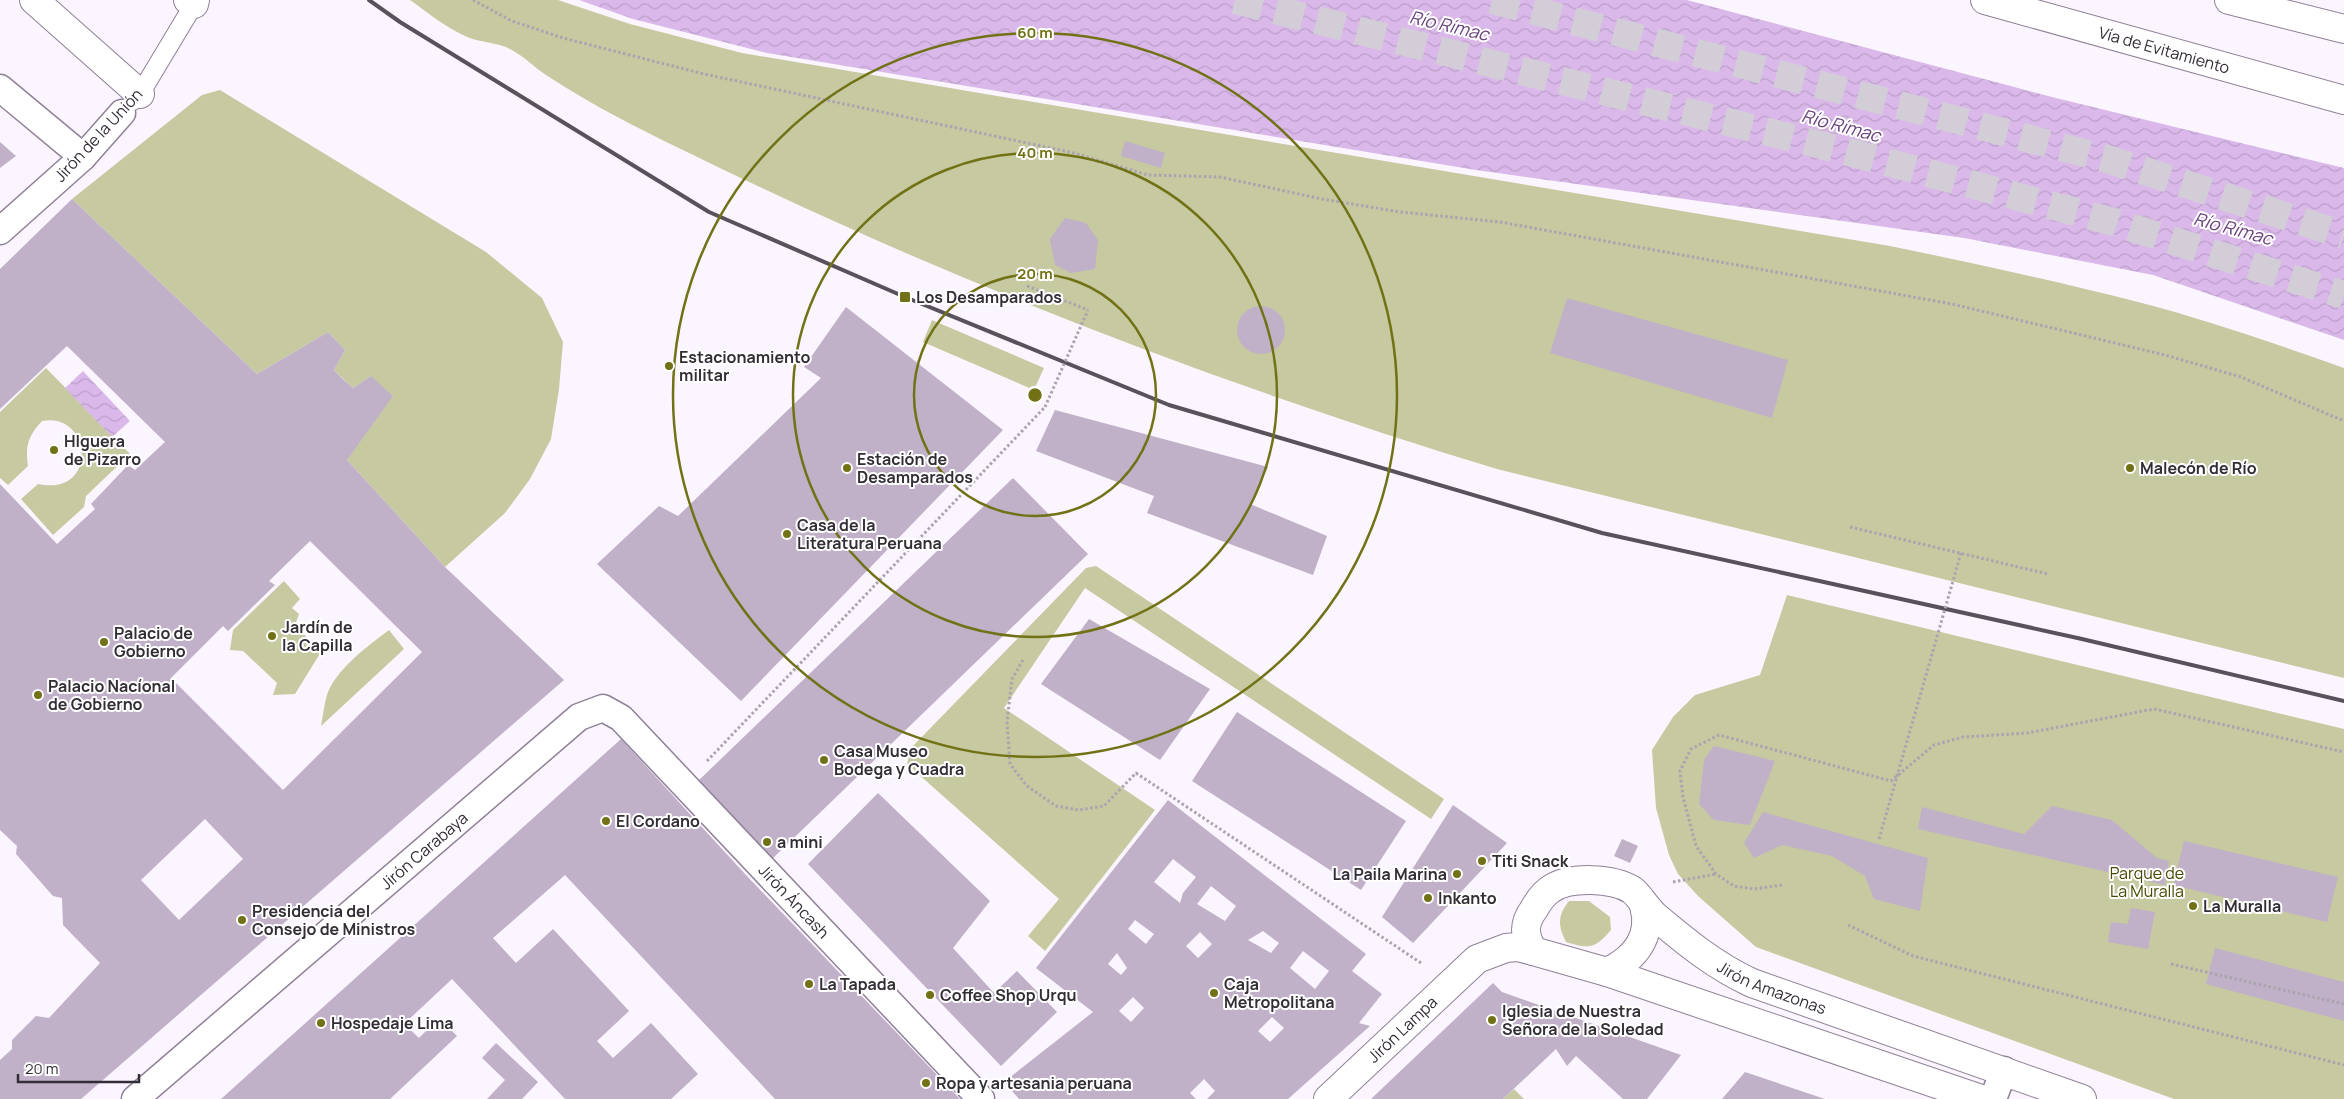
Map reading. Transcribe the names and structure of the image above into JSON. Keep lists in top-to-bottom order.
{
  "streets": {
    "main road": ["Vía de Evitamiento", "Jirón Amazonas", "Jirón Lampa"],
    "street": ["Jirón de la Unión", "Jirón Carabaya", "Jirón Áncash"]
  },
  "crossings": [
    ["Jirón Carabaya", "Jirón Áncash"],
    ["Jirón Amazonas", "Jirón Lampa"]
  ],
  "water": ["Río Rímac"],
  "parks": ["Parque de La Muralla"],
  "places": {
    "transit": ["Los Desamparados"],
    "other": [
      "Estacionamiento militar",
      "HIguera de Pizarro",
      "Estación de Desamparados",
      "Malecón de Río",
      "Casa de la Literatura Peruana",
      "Jardín de la Capilla",
      "Palacio de Gobierno",
      "Palacio Nacíonal de Gobierno",
      "Casa Museo Bodega y Cuadra",
      "El Cordano",
      "a mini",
      "Titi Snack",
      "La Paila Marina",
      "Inkanto",
      "La Muralla",
      "Presidencia del Consejo de Ministros",
      "La Tapada",
      "Caja Metropolitana",
      "Coffee Shop Urqu",
      "Iglesia de Nuestra Señora de la Soledad",
      "Hospedaje Lima",
      "Ropa y artesania peruana"
    ]
  },
  "scale_bar": "20 m",
  "rings": ["60 m", "40 m", "20 m"]
}
